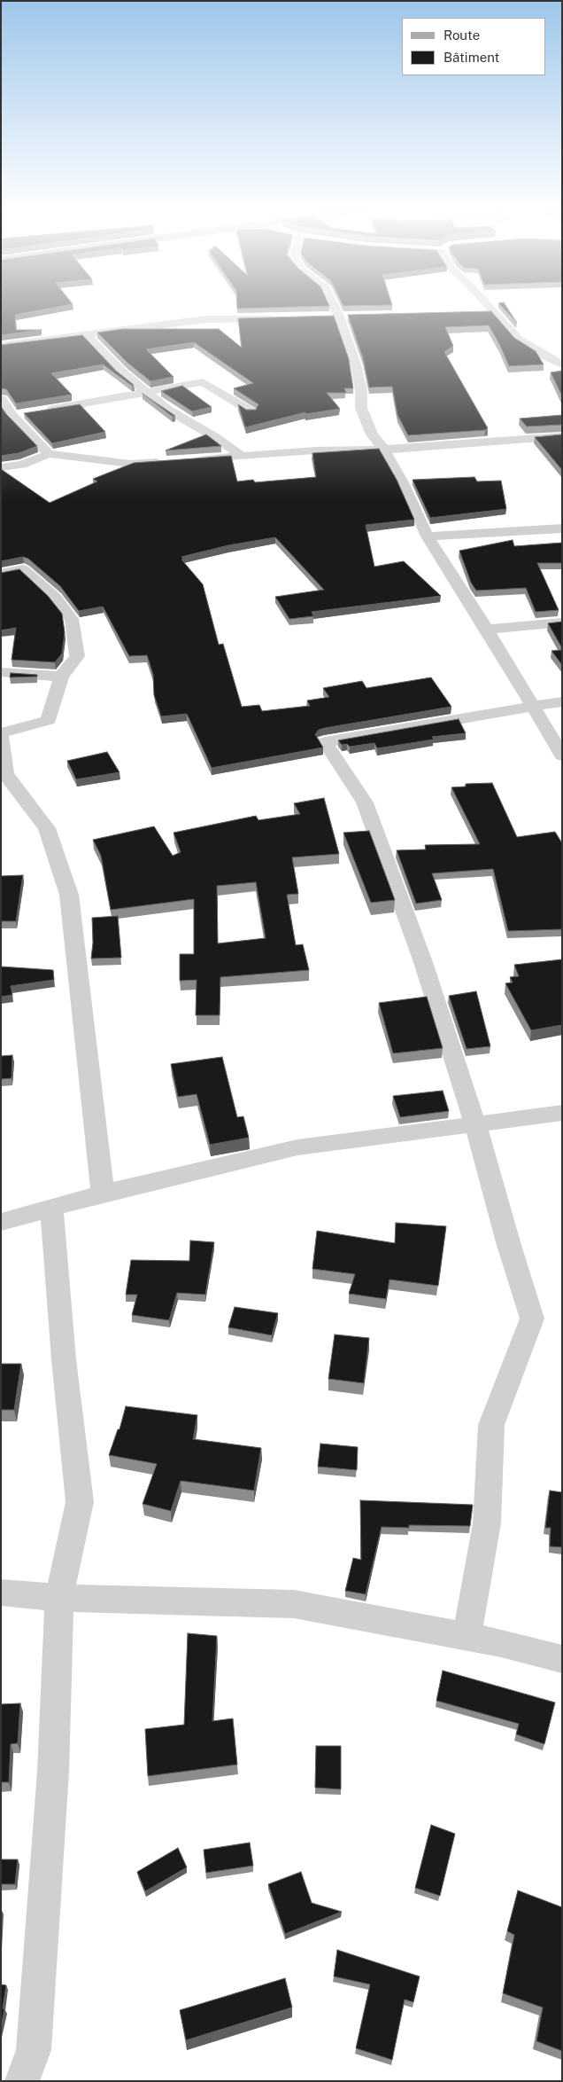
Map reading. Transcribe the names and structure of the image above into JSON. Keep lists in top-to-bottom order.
{
  "legend": ["Route", "Bâtiment"]
}
